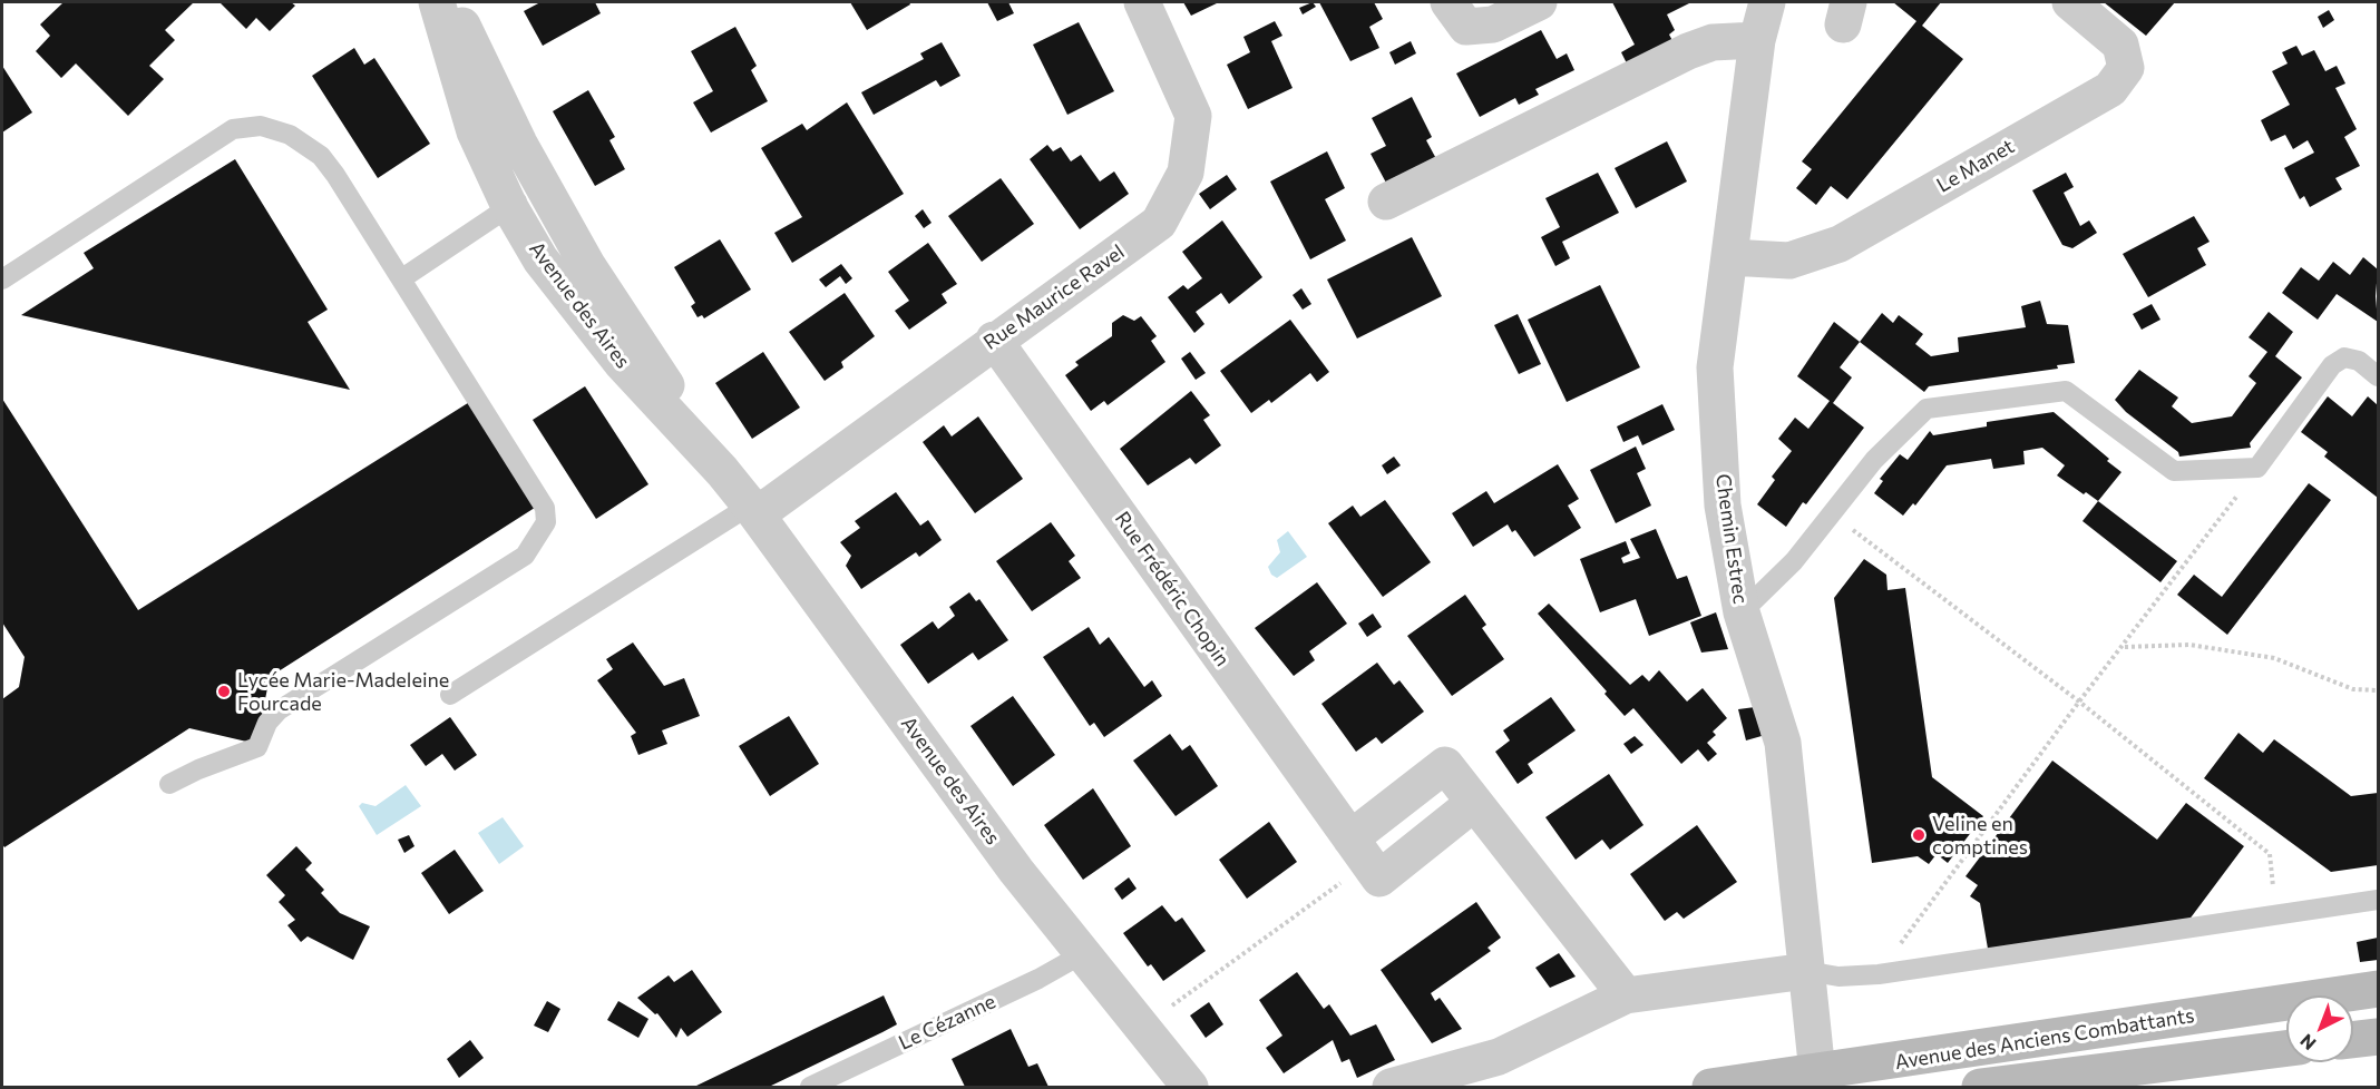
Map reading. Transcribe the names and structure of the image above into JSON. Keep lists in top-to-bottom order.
{
  "streets": {
    "main road": ["Avenue des Anciens Combattants"],
    "street": [
      "Le Manet",
      "Rue Maurice Ravel",
      "Avenue des Aires",
      "Chemin Estrec",
      "Rue Frédéric Chopin"
    ],
    "lane": ["Le Cézanne"]
  },
  "crossings": [
    ["Le Manet", "Chemin Estrec"],
    ["Rue Maurice Ravel", "Avenue des Aires"],
    ["Rue Maurice Ravel", "Rue Frédéric Chopin"],
    ["Avenue des Aires", "Le Cézanne"],
    ["Chemin Estrec", "Avenue des Anciens Combattants"]
  ],
  "places": ["Lycée Marie-Madeleine Fourcade", "Veline en comptines"],
  "north": "bottom left"
}
